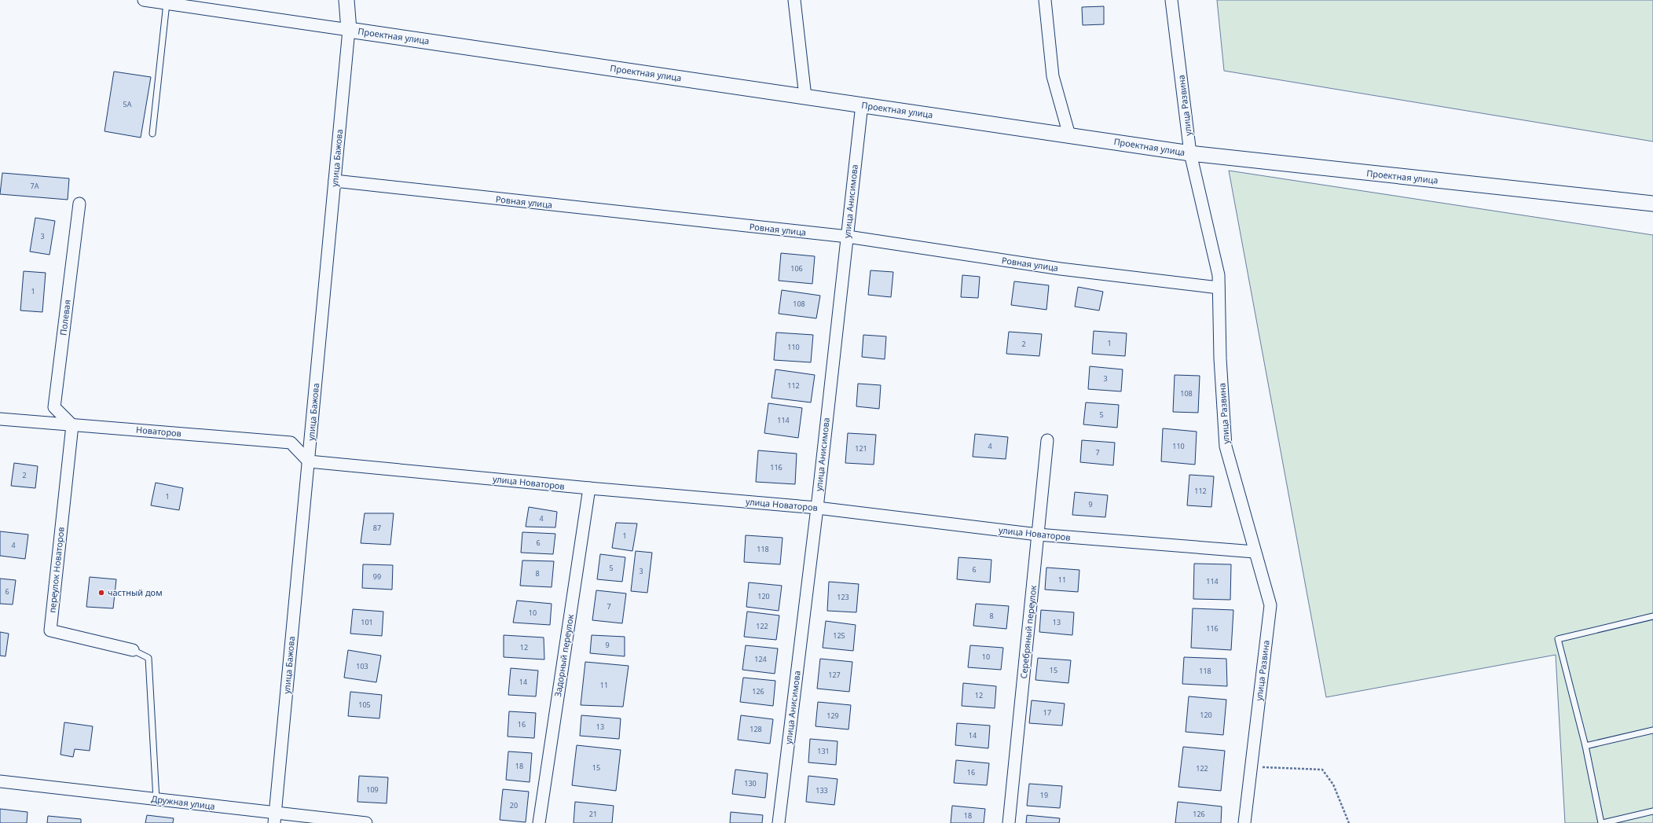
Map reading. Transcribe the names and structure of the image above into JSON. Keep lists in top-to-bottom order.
{
  "streets": {
    "street": [
      "Проектная улица",
      "улица Развина",
      "улица Бажова",
      "улица Анисимова",
      "Ровная улица",
      "Полевая",
      "Новаторов",
      "улица Новаторов",
      "переулок Новаторов",
      "Серебряный переулок",
      "Задорный переулок",
      "Дружная улица"
    ]
  },
  "crossings": [
    ["Проектная улица", "улица Развина"],
    ["Проектная улица", "улица Бажова"],
    ["Проектная улица", "улица Анисимова"],
    ["улица Развина", "Ровная улица"],
    ["улица Развина", "улица Новаторов"],
    ["улица Бажова", "Ровная улица"],
    ["улица Бажова", "Новаторов"],
    ["улица Бажова", "улица Новаторов"],
    ["улица Бажова", "Дружная улица"],
    ["улица Анисимова", "Ровная улица"],
    ["улица Анисимова", "улица Новаторов"],
    ["Полевая", "Новаторов"],
    ["Полевая", "переулок Новаторов"],
    ["Новаторов", "улица Новаторов"],
    ["Новаторов", "переулок Новаторов"],
    ["улица Новаторов", "Серебряный переулок"],
    ["улица Новаторов", "Задорный переулок"]
  ],
  "places": ["частный дом"],
  "house_numbers": [
    "5А",
    "7А",
    "3",
    "106",
    "1",
    "108",
    "1",
    "2",
    "110",
    "3",
    "112",
    "108",
    "5",
    "114",
    "4",
    "110",
    "121",
    "7",
    "116",
    "2",
    "112",
    "1",
    "9",
    "4",
    "87",
    "1",
    "6",
    "4",
    "118",
    "5",
    "6",
    "3",
    "8",
    "99",
    "11",
    "114",
    "6",
    "120",
    "123",
    "7",
    "10",
    "8",
    "101",
    "13",
    "122",
    "116",
    "125",
    "9",
    "12",
    "10",
    "124",
    "103",
    "15",
    "118",
    "127",
    "14",
    "11",
    "126",
    "12",
    "105",
    "17",
    "120",
    "129",
    "16",
    "13",
    "128",
    "14",
    "131",
    "18",
    "15",
    "122",
    "16",
    "130",
    "109",
    "133",
    "19",
    "20",
    "21",
    "126",
    "18"
  ]
}
